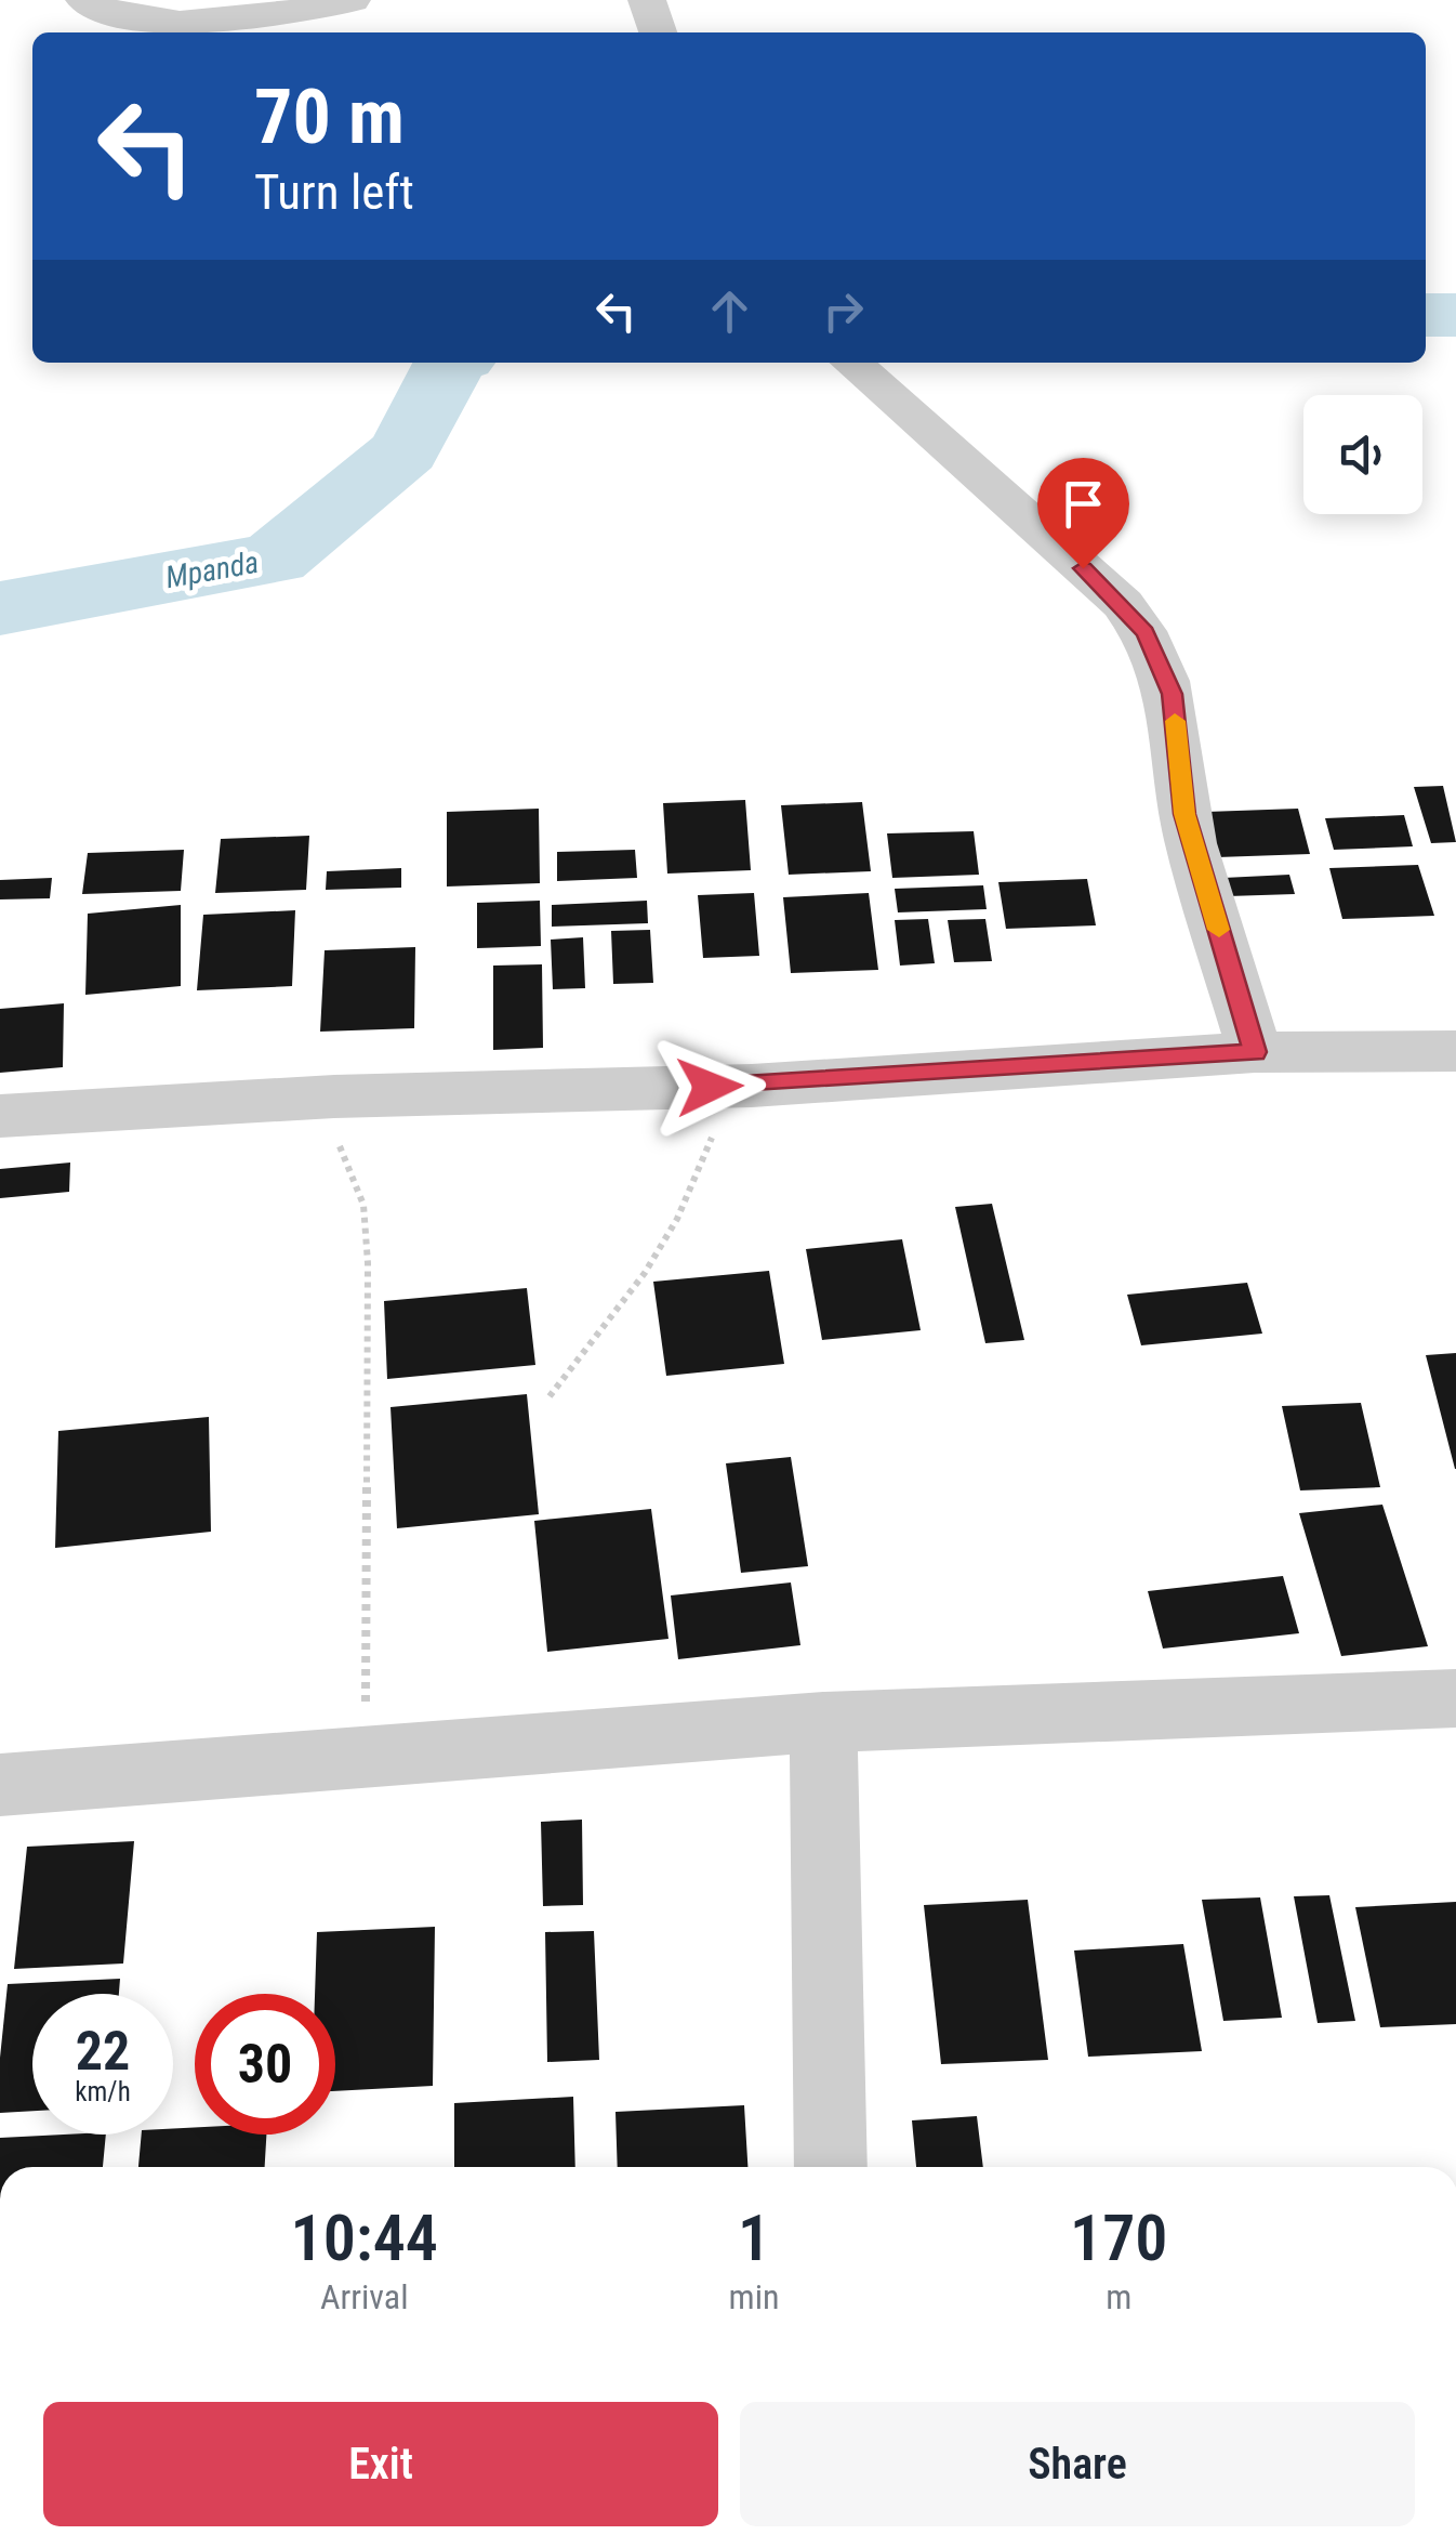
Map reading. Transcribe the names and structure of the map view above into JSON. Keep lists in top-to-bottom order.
{
  "water": ["Mpanda"],
  "page": {
    "turn": ["70 m", "Turn left"],
    "speed": "22 km/h",
    "limit": "30",
    "eta": [
      "10:44",
      "Arrival",
      "1",
      "min",
      "170",
      "m"
    ],
    "buttons": ["Exit", "Share"]
  }
}
